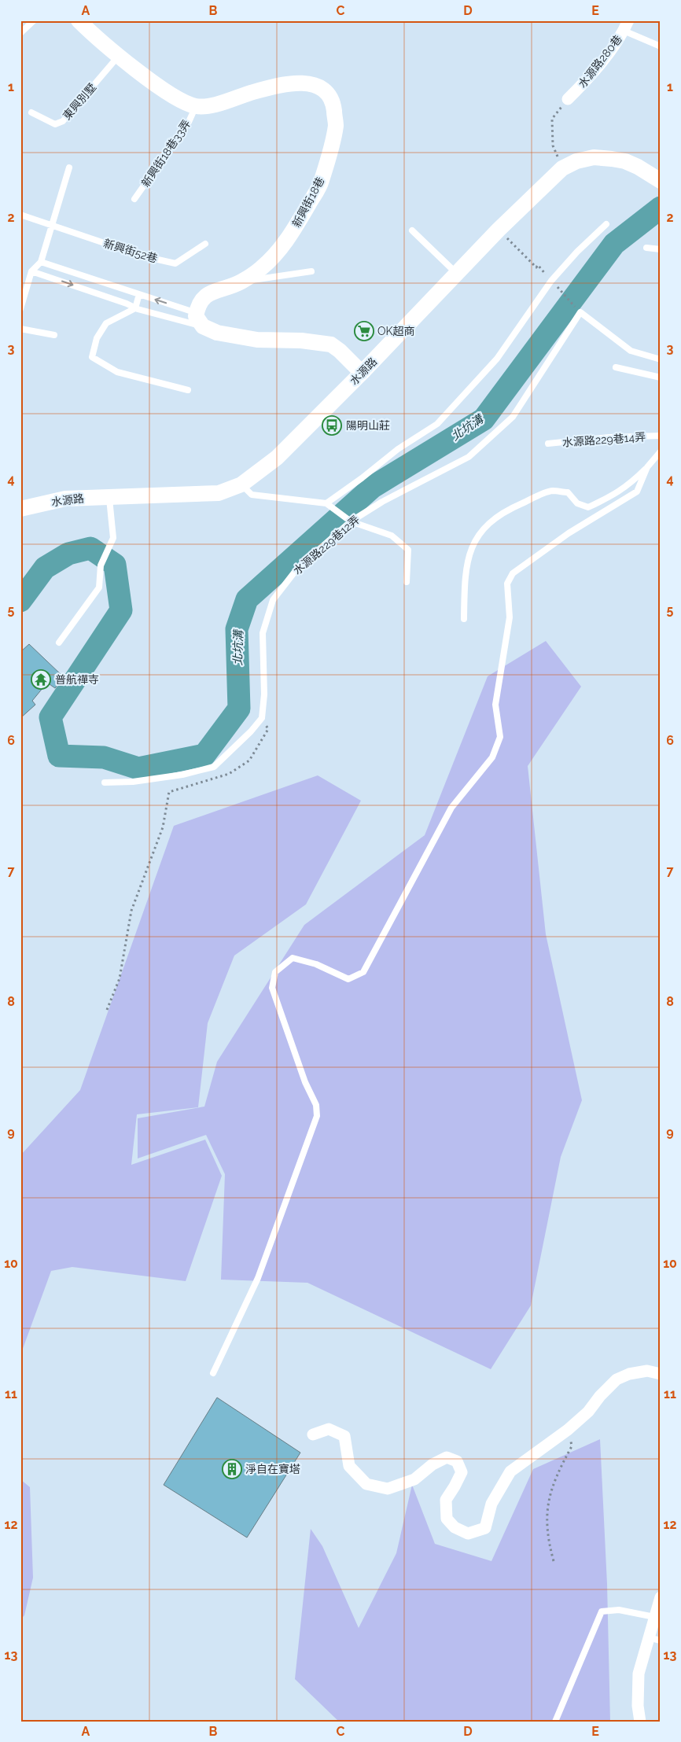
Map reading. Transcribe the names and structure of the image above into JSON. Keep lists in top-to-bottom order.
{
  "streets": {
    "street": ["水源路280巷", "新興街18巷", "水源路"],
    "lane": [
      "東興別墅",
      "新興街18巷33弄",
      "新興街52巷",
      "水源路229巷14弄",
      "水源路229巷12弄"
    ]
  },
  "crossings": [
    ["東興別墅", "新興街18巷"],
    ["新興街18巷33弄", "新興街18巷"]
  ],
  "water": ["北坑溝"],
  "places": {
    "supermarket": ["OK超商"],
    "bus stop": ["陽明山莊"],
    "temple": ["普航禪寺"],
    "building": ["淨自在寶塔"]
  },
  "grid": {
    "columns": [
      "A",
      "B",
      "C",
      "D",
      "E"
    ],
    "rows": [
      "1",
      "2",
      "3",
      "4",
      "5",
      "6",
      "7",
      "8",
      "9",
      "10",
      "11",
      "12",
      "13"
    ]
  }
}
